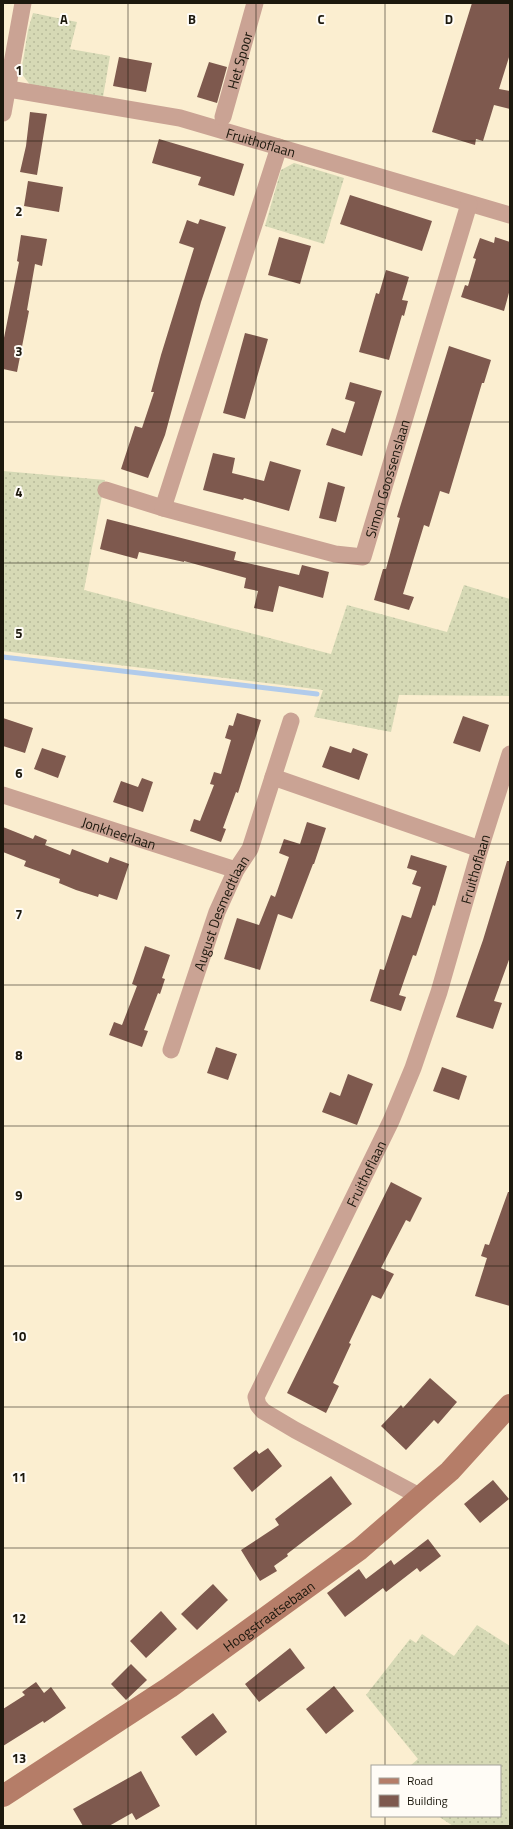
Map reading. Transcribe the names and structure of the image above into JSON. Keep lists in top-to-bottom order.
{
  "streets": {
    "main road": ["Hoogstraatsebaan"],
    "street": [
      "Het Spoor",
      "Fruithoflaan",
      "Simon Goossenslaan",
      "Jonkheerlaan",
      "August Desmedtlaan"
    ]
  },
  "crossings": [
    ["Fruithoflaan", "Simon Goossenslaan"],
    ["Fruithoflaan", "Hoogstraatsebaan"],
    ["Jonkheerlaan", "August Desmedtlaan"]
  ],
  "legend": ["Road", "Building"],
  "grid": {
    "columns": [
      "A",
      "B",
      "C",
      "D"
    ],
    "rows": [
      "1",
      "2",
      "3",
      "4",
      "5",
      "6",
      "7",
      "8",
      "9",
      "10",
      "11",
      "12",
      "13"
    ]
  }
}
